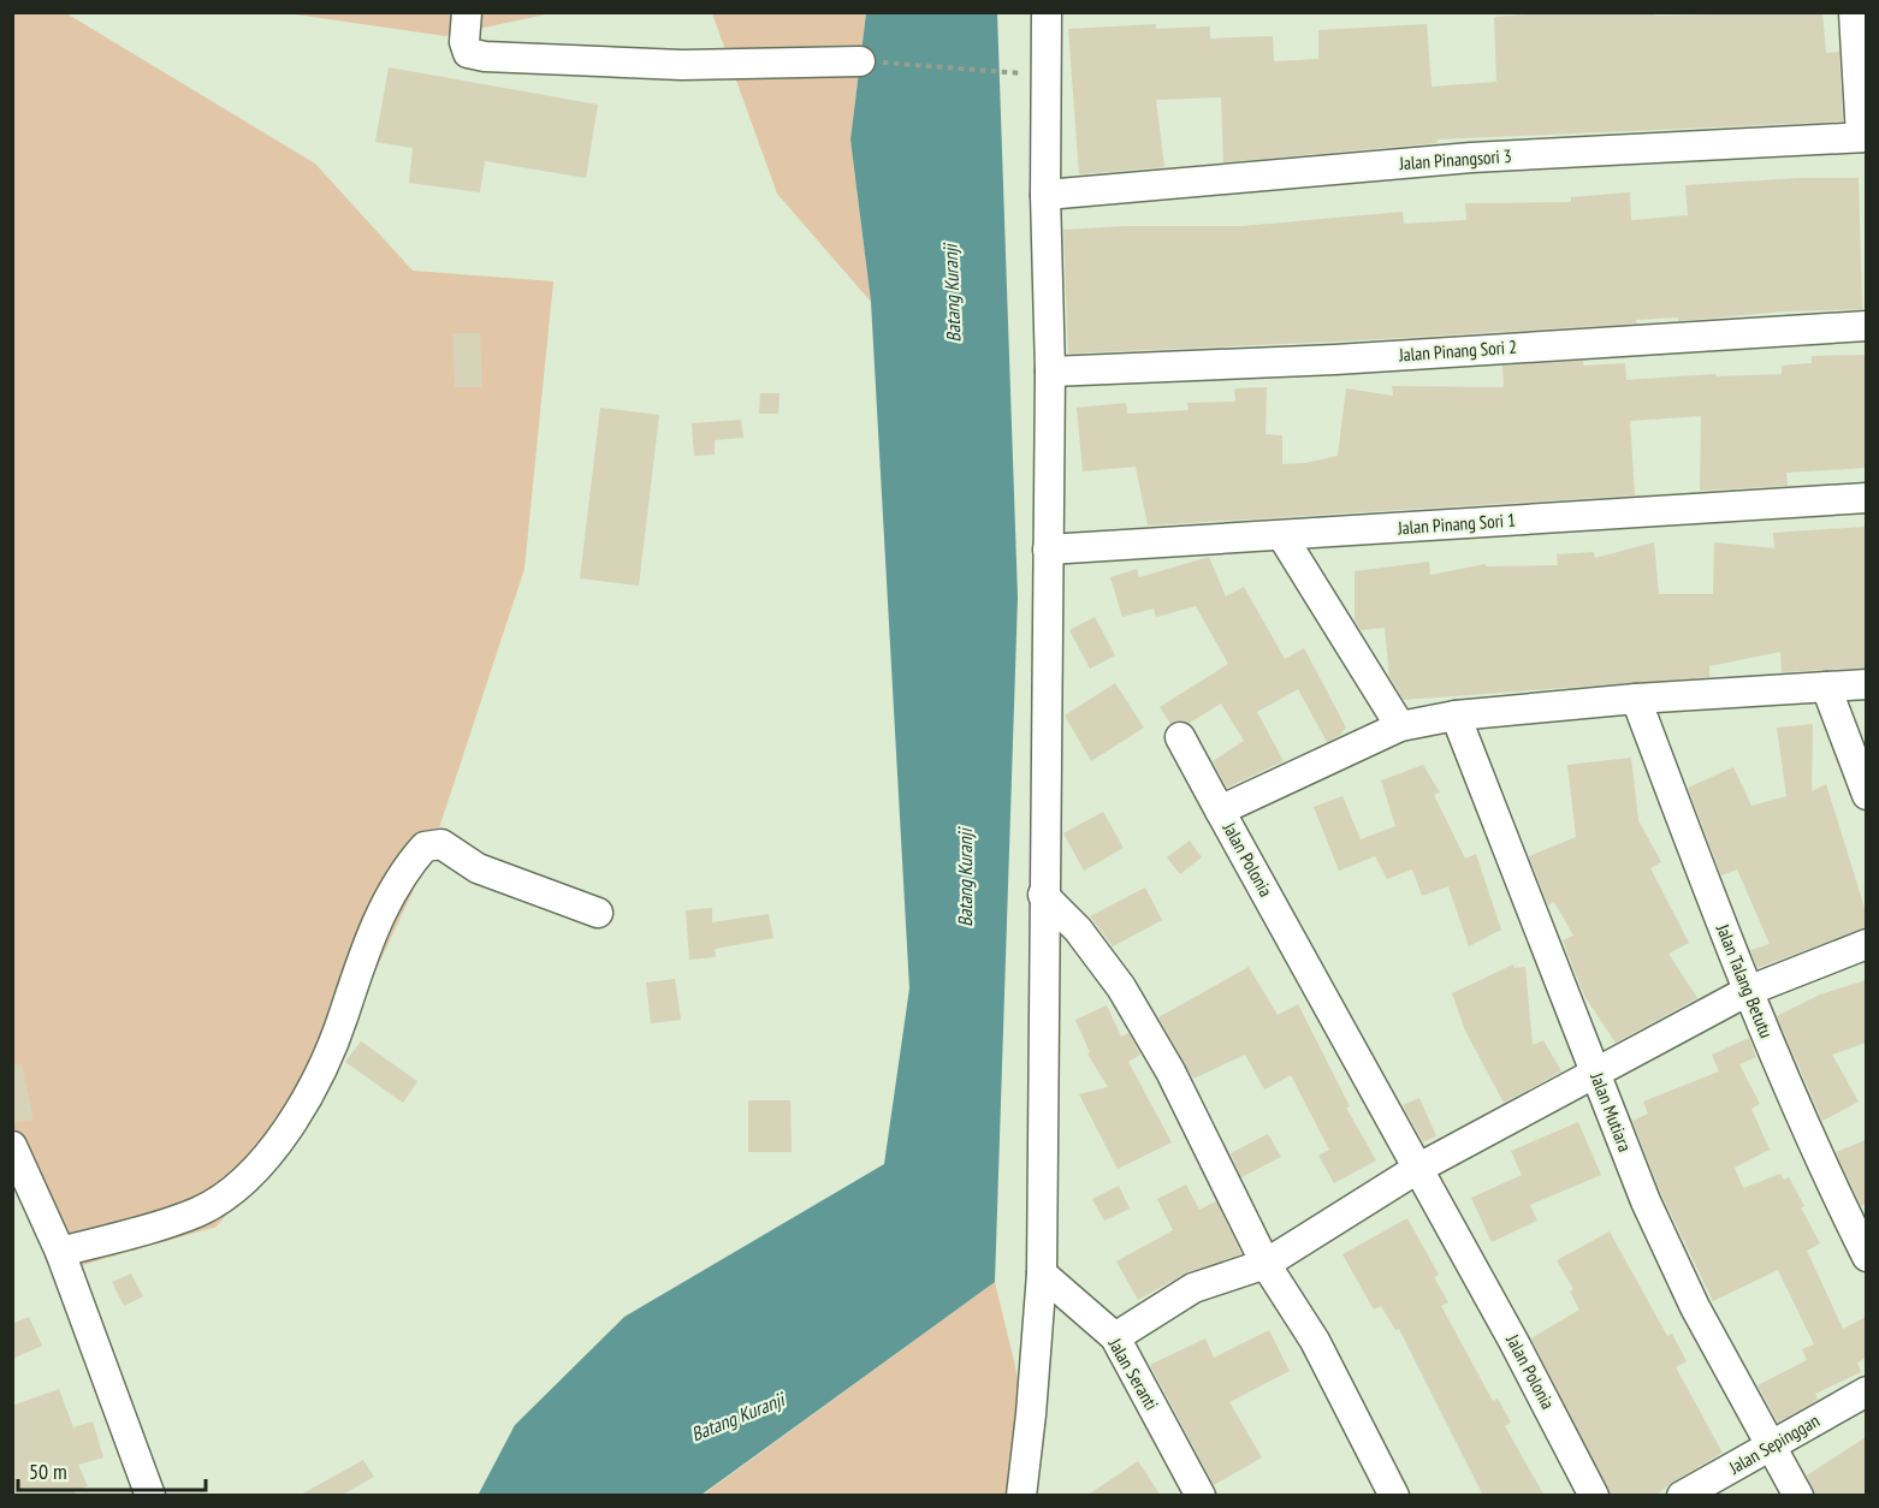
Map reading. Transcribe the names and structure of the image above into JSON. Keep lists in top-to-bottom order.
{
  "streets": {
    "street": [
      "Jalan Pinangsori 3",
      "Jalan Pinang Sori 2",
      "Jalan Pinang Sori 1",
      "Jalan Polonia",
      "Jalan Talang Betutu",
      "Jalan Mutiara",
      "Jalan Seranti",
      "Jalan Sepinggan"
    ]
  },
  "crossings": [
    ["Jalan Polonia", "Jalan Talang Betutu"],
    ["Jalan Polonia", "Jalan Mutiara"],
    ["Jalan Mutiara", "Jalan Sepinggan"]
  ],
  "water": ["Batang Kuranji"],
  "scale_bar": "50 m"
}
